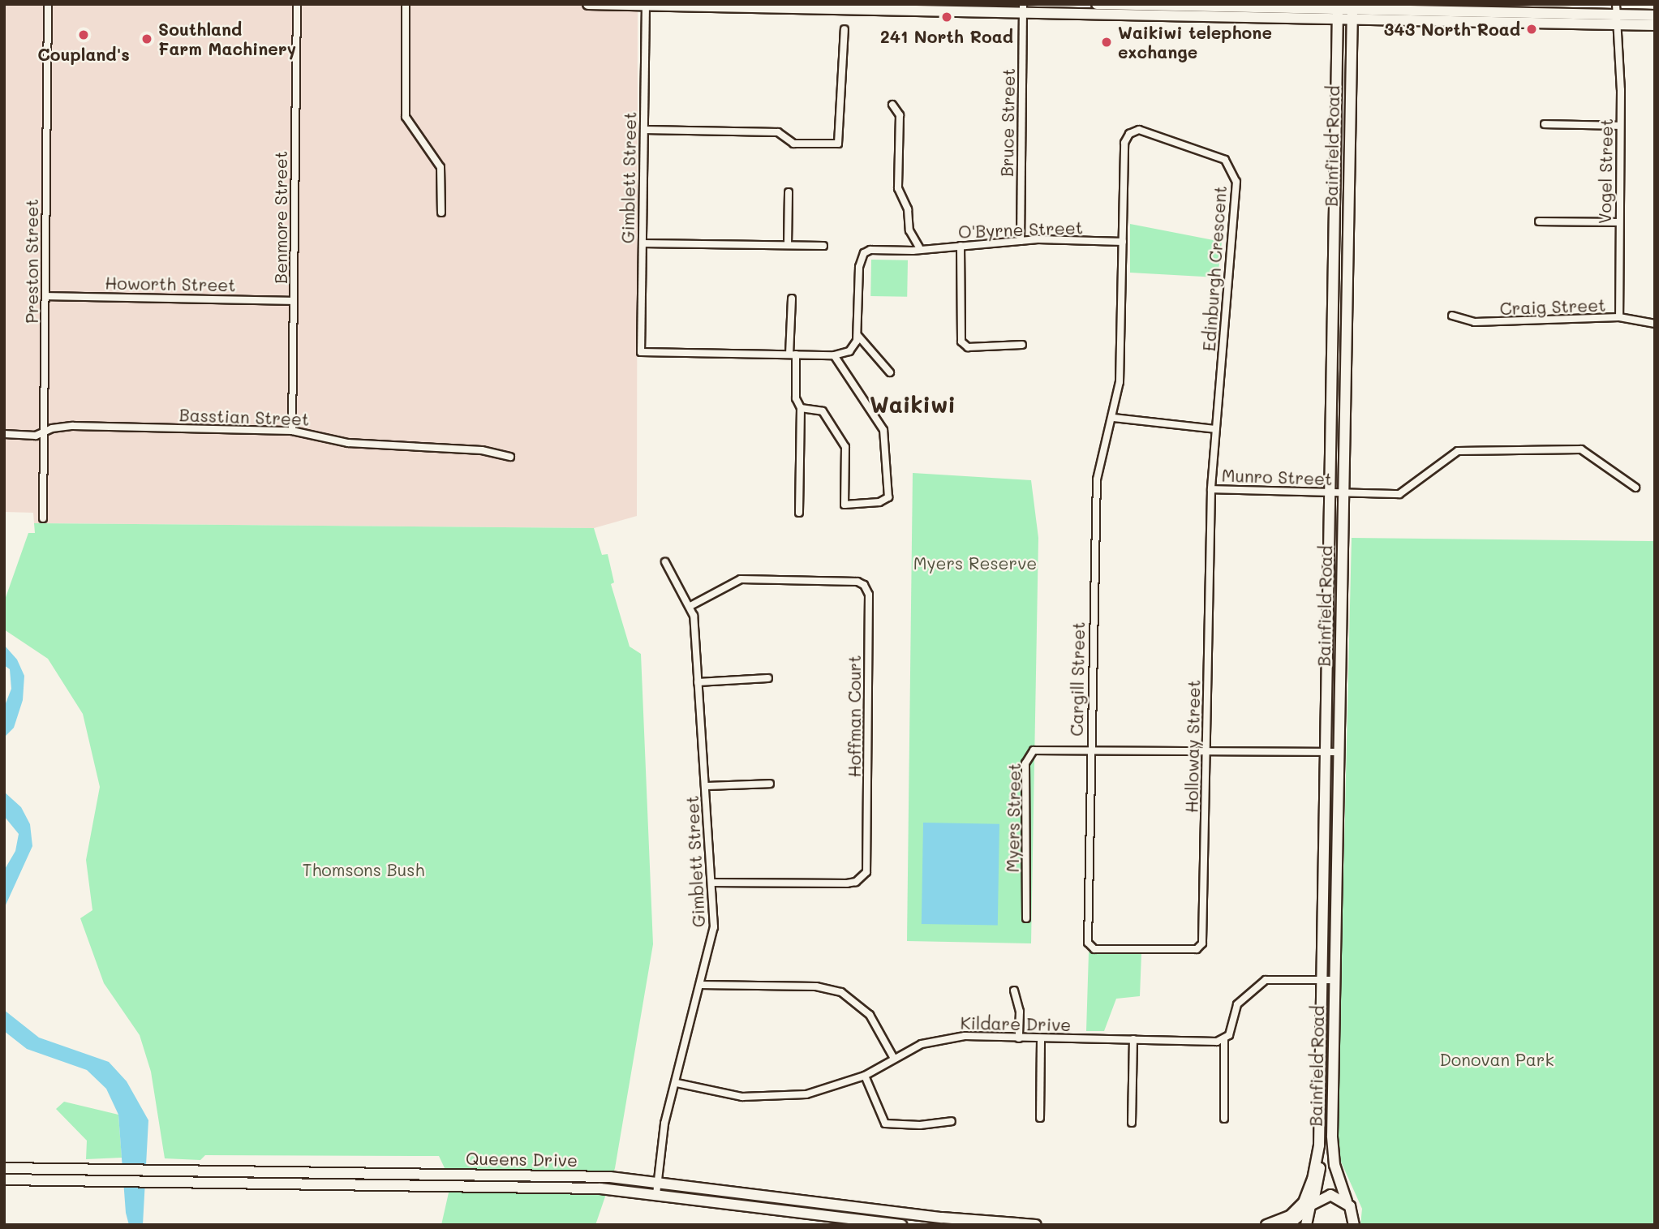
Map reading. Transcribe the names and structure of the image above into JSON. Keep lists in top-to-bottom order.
{
  "streets": {
    "main road": ["Bainfield Road", "Queens Drive"],
    "street": [
      "Bruce Street",
      "Vogel Street",
      "Gimblett Street",
      "Benmore Street",
      "O'Byrne Street",
      "Preston Street",
      "Edinburgh Crescent",
      "Howorth Street",
      "Craig Street",
      "Basstian Street",
      "Munro Street",
      "Cargill Street",
      "Hoffman Court",
      "Holloway Street",
      "Myers Street",
      "Kildare Drive"
    ]
  },
  "crossings": [
    ["Bruce Street", "O'Byrne Street"],
    ["Bainfield Road", "Munro Street"],
    ["Bainfield Road", "Myers Street"],
    ["Vogel Street", "Craig Street"],
    ["Gimblett Street", "Hoffman Court"],
    ["Gimblett Street", "Kildare Drive"],
    ["Gimblett Street", "Queens Drive"],
    ["Benmore Street", "Howorth Street"],
    ["Benmore Street", "Basstian Street"],
    ["O'Byrne Street", "Edinburgh Crescent"],
    ["Preston Street", "Howorth Street"],
    ["Preston Street", "Basstian Street"],
    ["Edinburgh Crescent", "Cargill Street"],
    ["Edinburgh Crescent", "Holloway Street"],
    ["Munro Street", "Holloway Street"],
    ["Cargill Street", "Holloway Street"],
    ["Cargill Street", "Myers Street"],
    ["Holloway Street", "Myers Street"]
  ],
  "districts": ["Waikiwi"],
  "parks": ["Myers Reserve", "Thomsons Bush", "Donovan Park"],
  "places": [
    "241 North Road",
    "343 North Road",
    "Coupland's",
    "Southland Farm Machinery",
    "Waikiwi telephone exchange"
  ]
}
